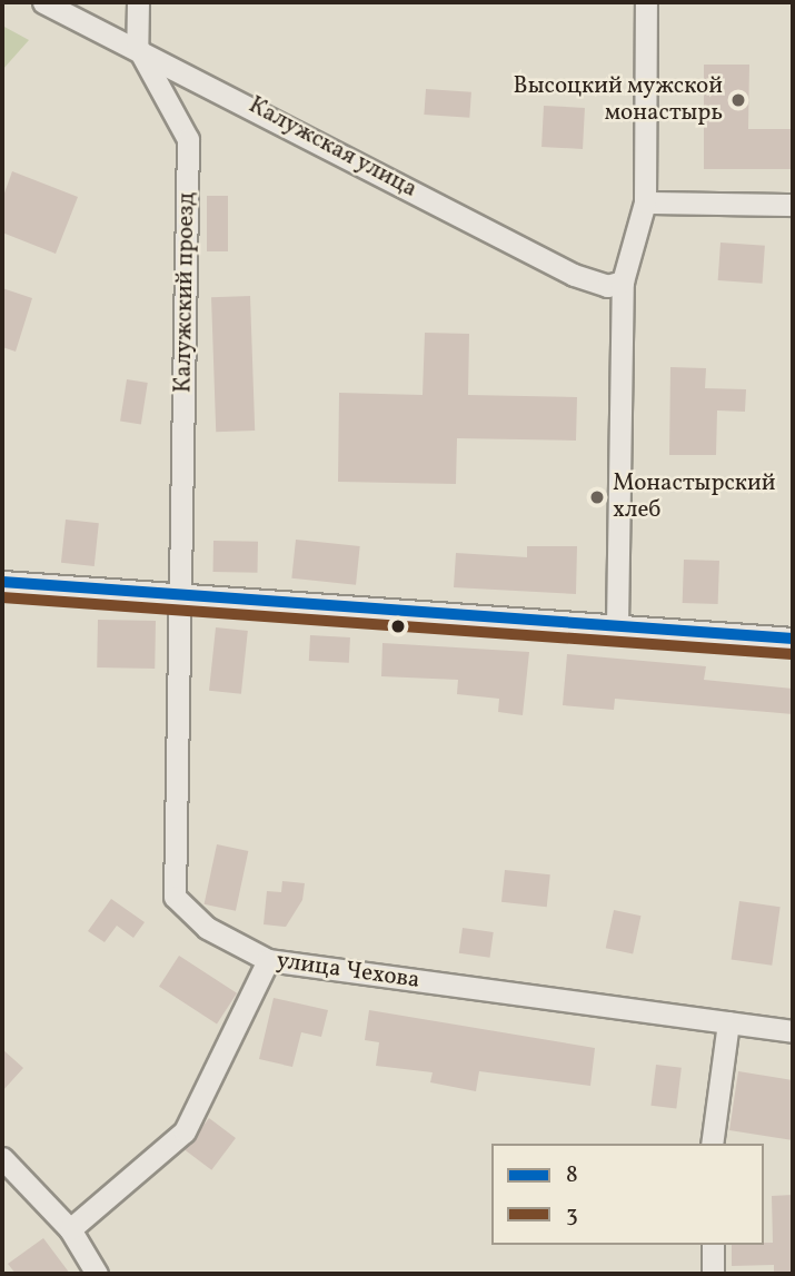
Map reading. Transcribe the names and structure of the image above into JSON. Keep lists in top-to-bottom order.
{
  "streets": {
    "street": ["Калужская улица", "Калужский проезд", "улица Чехова"]
  },
  "crossings": [
    ["Калужская улица", "Калужский проезд"],
    ["Калужский проезд", "улица Чехова"]
  ],
  "places": ["Высоцкий мужской монастырь", "Монастырский хлеб"],
  "lines": ["transit line 8", "transit line 3"],
  "legend": ["8", "3"]
}
